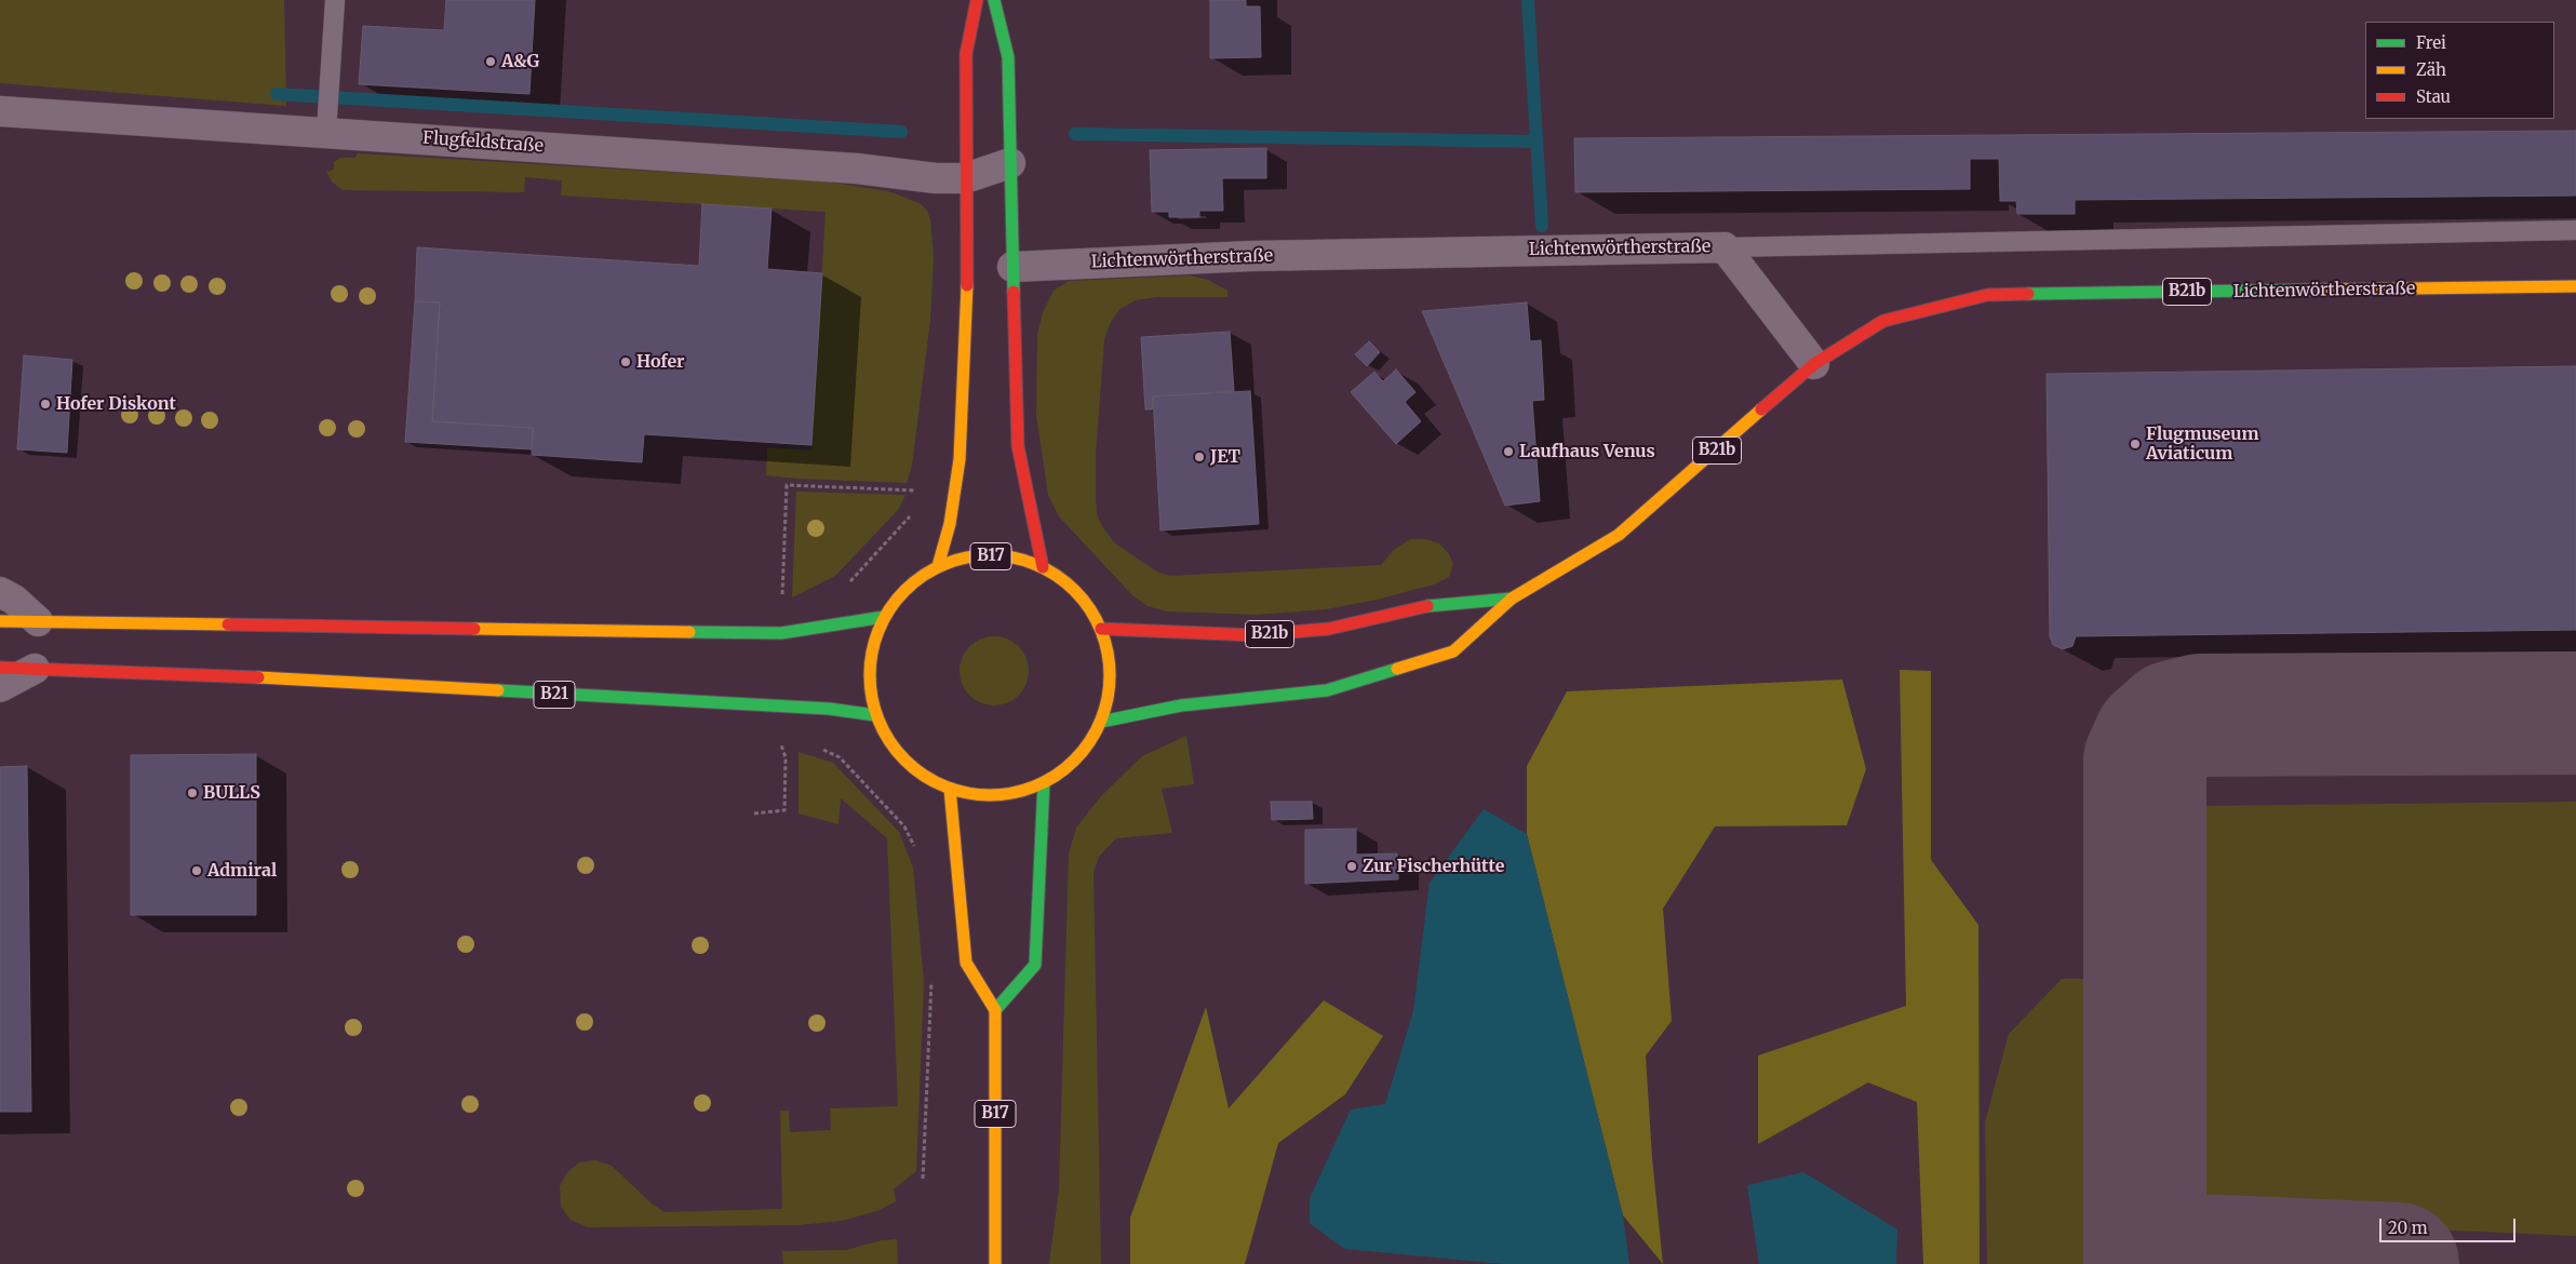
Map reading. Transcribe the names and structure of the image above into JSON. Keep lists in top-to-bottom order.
{
  "streets": {
    "main road": [
      "Lichtenwörtherstraße",
      "B21b",
      "B17",
      "B21"
    ],
    "street": ["Flugfeldstraße"]
  },
  "crossings": [
    ["Lichtenwörtherstraße", "B21b"],
    ["B21b", "B17"],
    ["B17", "B21"]
  ],
  "places": [
    "A&G",
    "Hofer",
    "Hofer Diskont",
    "Flugmuseum Aviaticum",
    "Laufhaus Venus",
    "JET",
    "BULLS",
    "Zur Fischerhütte",
    "Admiral"
  ],
  "legend": ["Frei", "Zäh", "Stau"],
  "scale_bar": "20 m"
}
